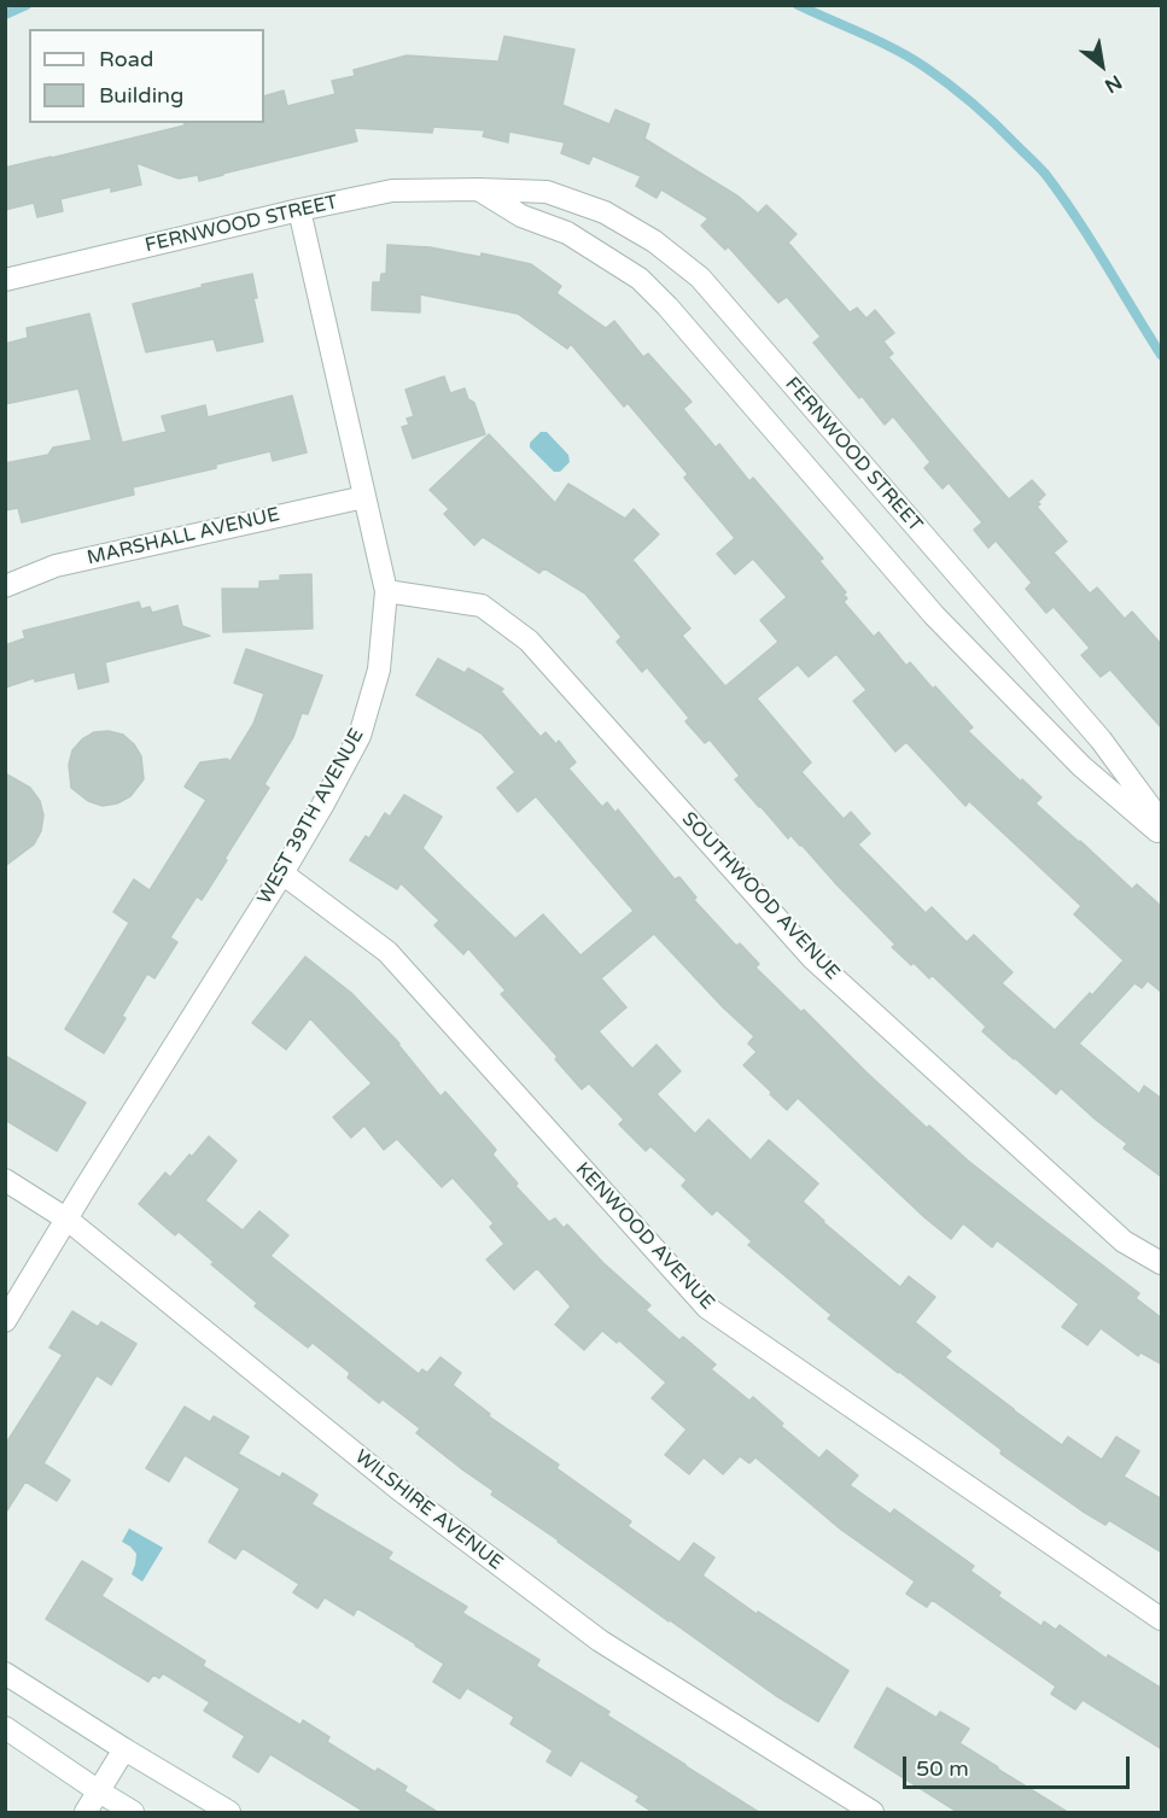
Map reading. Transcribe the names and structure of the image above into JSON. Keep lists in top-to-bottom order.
{
  "streets": {
    "street": [
      "FERNWOOD STREET",
      "MARSHALL AVENUE",
      "WEST 39TH AVENUE",
      "SOUTHWOOD AVENUE",
      "KENWOOD AVENUE",
      "WILSHIRE AVENUE"
    ]
  },
  "crossings": [
    ["FERNWOOD STREET", "WEST 39TH AVENUE"],
    ["MARSHALL AVENUE", "WEST 39TH AVENUE"],
    ["WEST 39TH AVENUE", "SOUTHWOOD AVENUE"],
    ["WEST 39TH AVENUE", "KENWOOD AVENUE"],
    ["WEST 39TH AVENUE", "WILSHIRE AVENUE"]
  ],
  "legend": ["Road", "Building"],
  "scale_bar": "50 m",
  "north": "bottom right"
}
